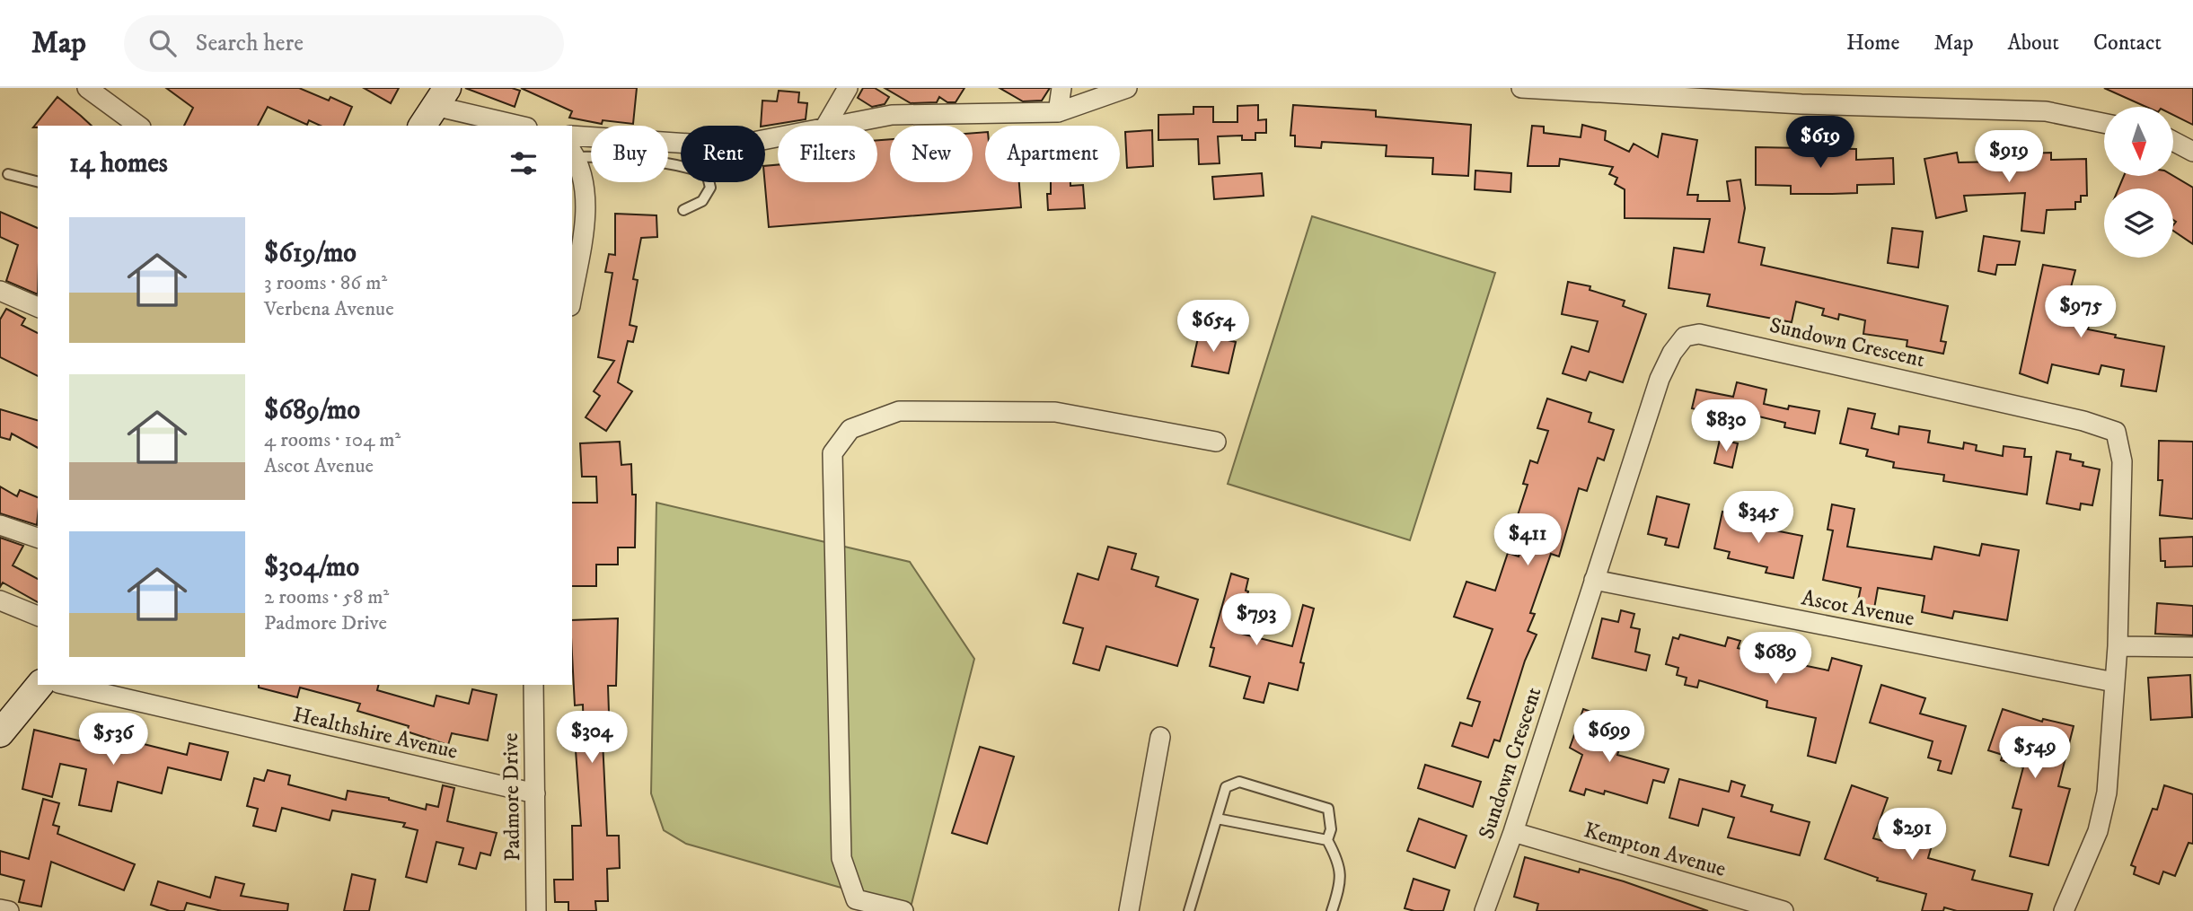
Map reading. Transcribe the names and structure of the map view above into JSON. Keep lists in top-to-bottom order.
{
  "streets": {
    "street": [
      "Sundown Crescent",
      "Ascot Avenue",
      "Healthshire Avenue",
      "Padmore Drive",
      "Kempton Avenue"
    ]
  },
  "crossings": [
    ["Sundown Crescent", "Ascot Avenue"],
    ["Sundown Crescent", "Kempton Avenue"],
    ["Healthshire Avenue", "Padmore Drive"]
  ],
  "north": "bottom",
  "page": {
    "header": "Map",
    "search": "Search here",
    "nav": [
      "Home",
      "Map",
      "About",
      "Contact"
    ],
    "price": [
      "$619",
      "$919",
      "$975",
      "$654",
      "$830",
      "$345",
      "$411",
      "$793",
      "$689",
      "$699",
      "$304",
      "$536",
      "$549",
      "$291"
    ],
    "chip": [
      "Buy",
      "Rent",
      "Filters",
      "New",
      "Apartment"
    ],
    "heading": "14 homes",
    "list": [
      {
        "name": "$619/mo",
        "note": "3 rooms · 86 m² · Verbena Avenue"
      },
      {
        "name": "$689/mo",
        "note": "4 rooms · 104 m² · Ascot Avenue"
      },
      {
        "name": "$304/mo",
        "note": "2 rooms · 58 m² · Padmore Drive"
      }
    ]
  }
}
